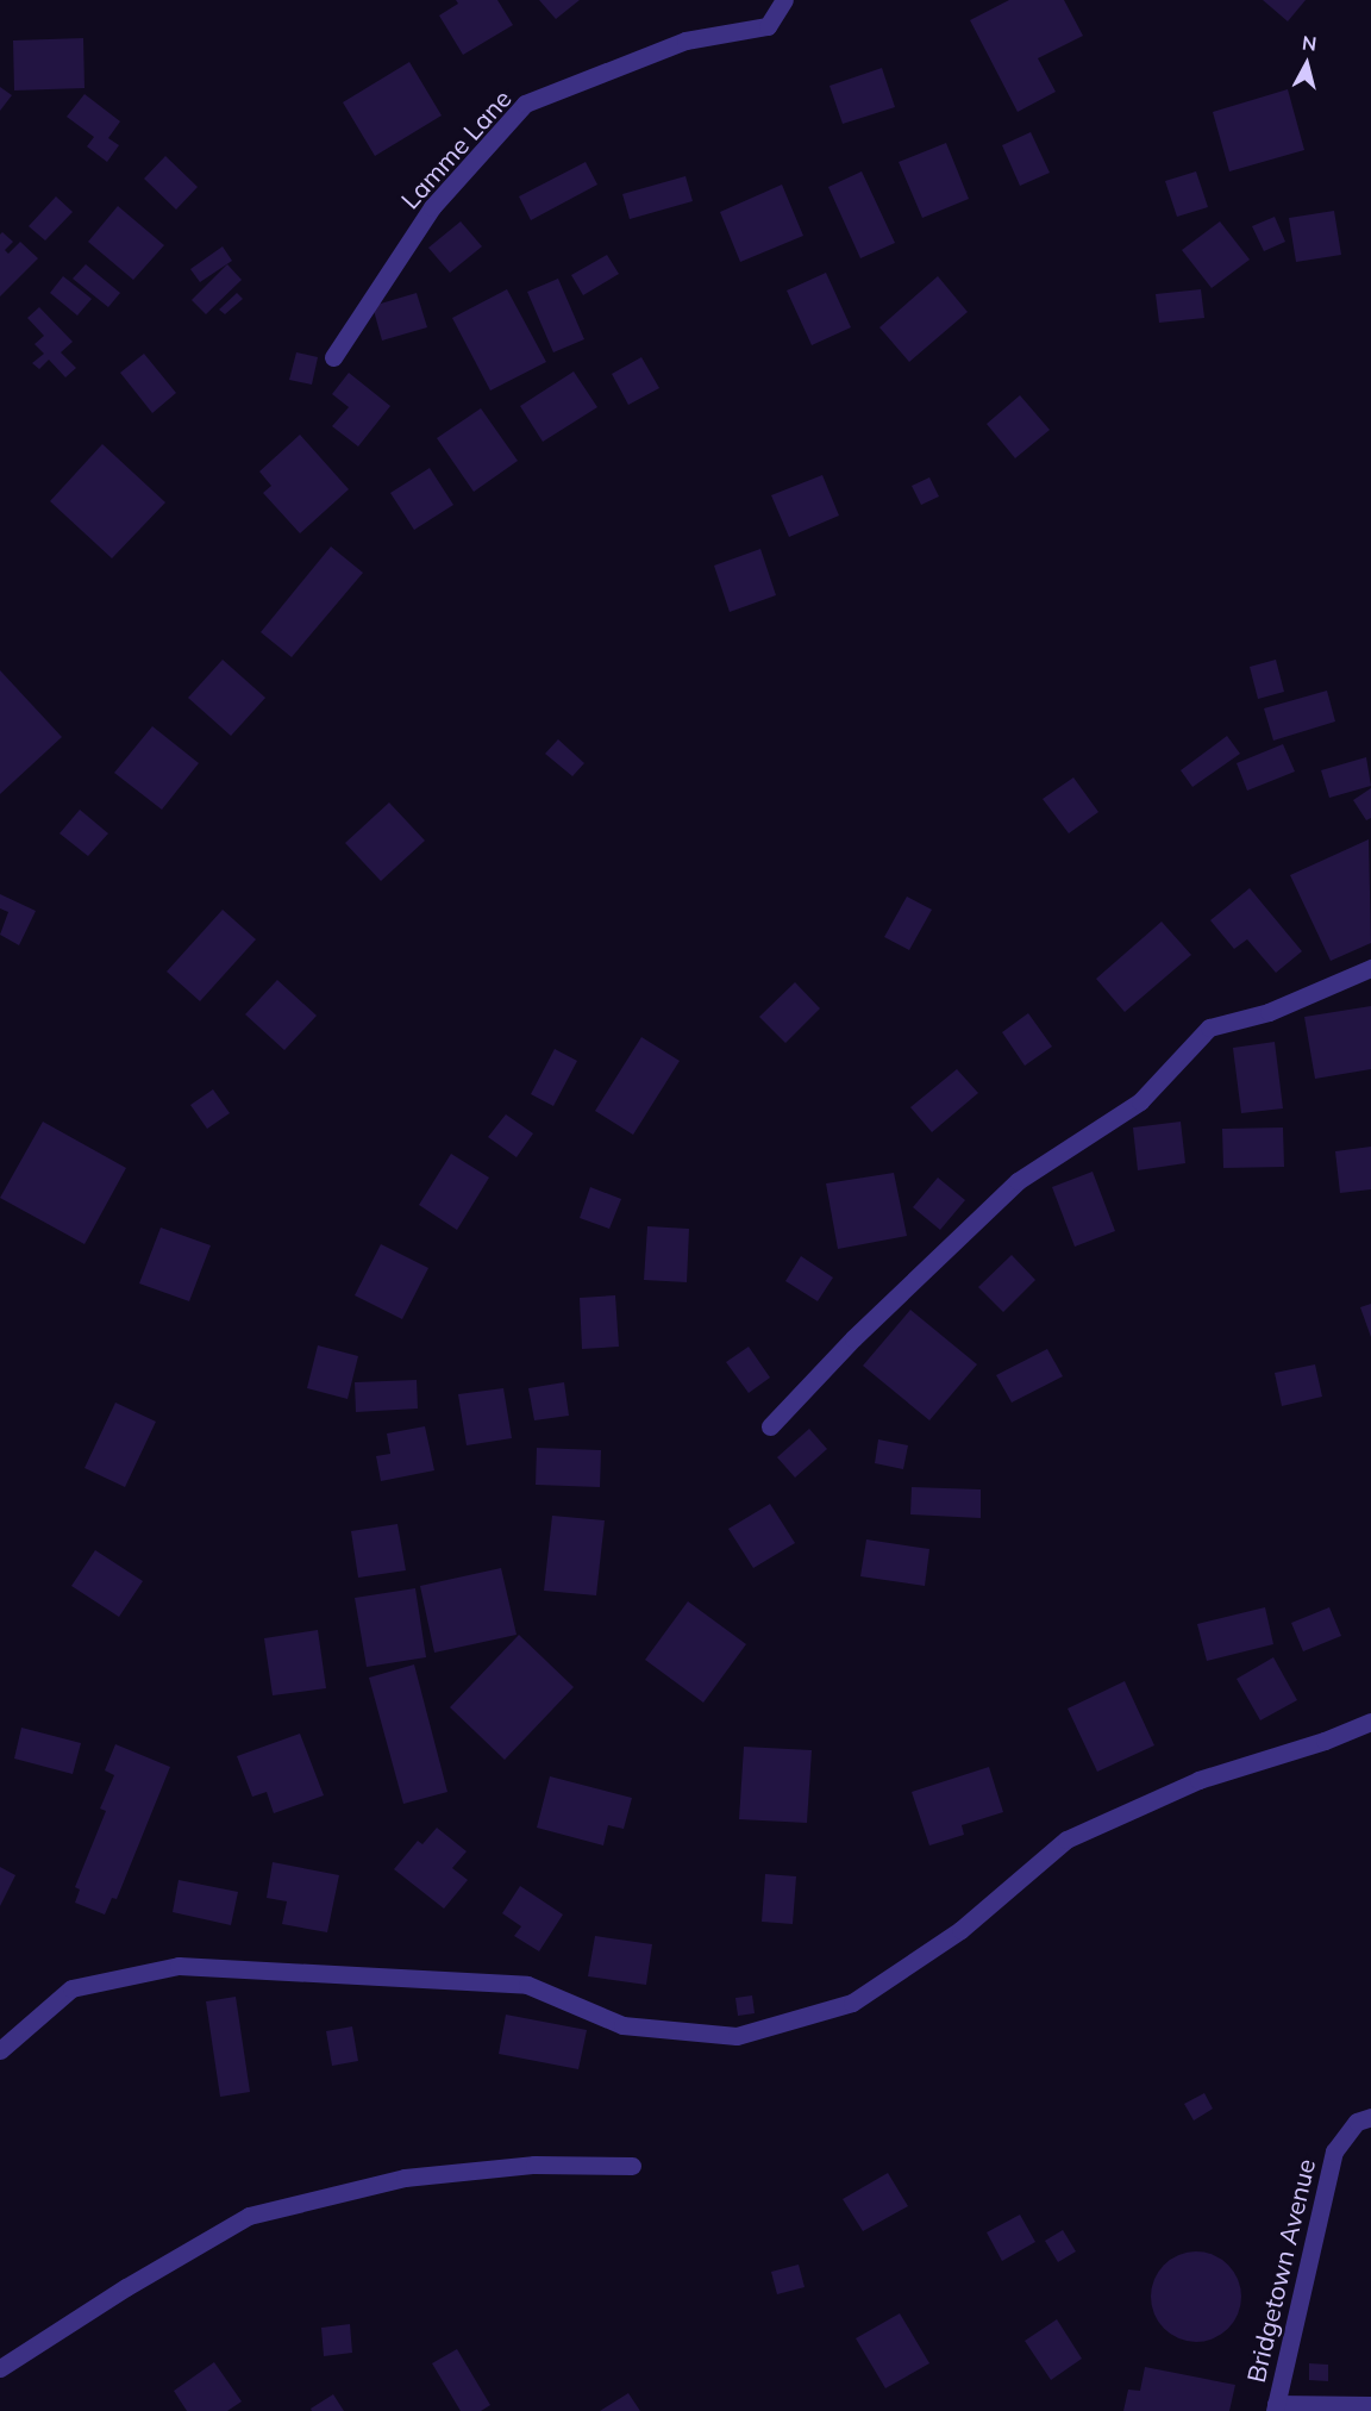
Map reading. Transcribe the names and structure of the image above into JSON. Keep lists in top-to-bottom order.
{
  "streets": {
    "street": ["Lamme Lane", "Bridgetown Avenue"]
  },
  "north": "top"
}
